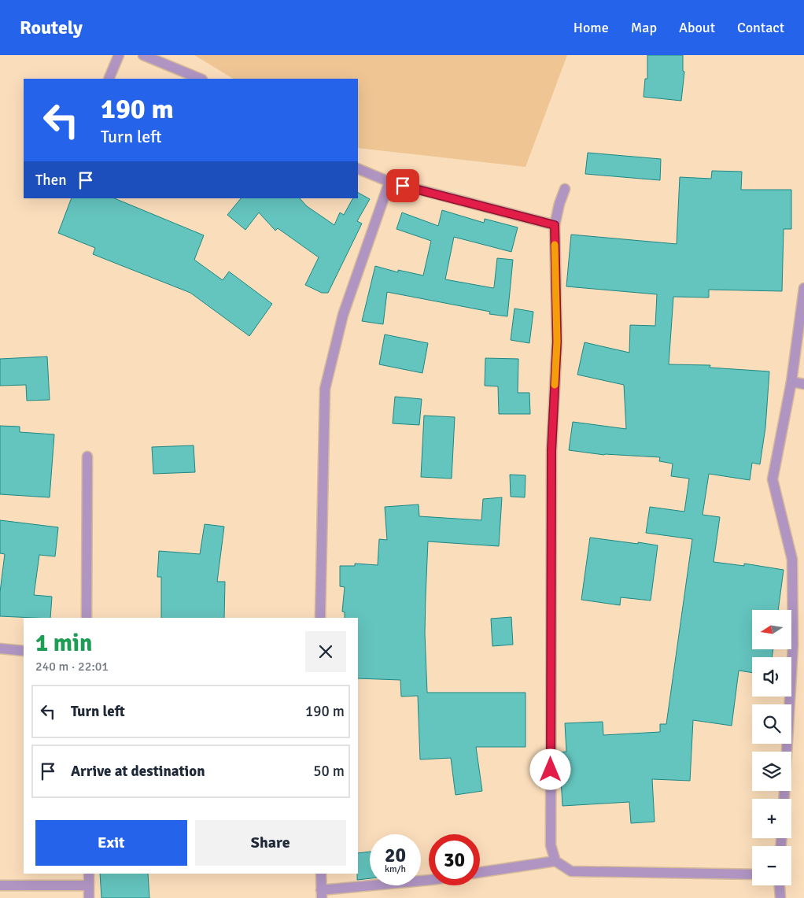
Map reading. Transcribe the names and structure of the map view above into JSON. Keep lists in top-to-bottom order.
{
  "north": "left",
  "page": {
    "header": "Routely",
    "nav": [
      "Home",
      "Map",
      "About",
      "Contact"
    ],
    "turn": ["190 m", "Turn left"],
    "then": "Then",
    "map_buttons": ["+", "−"],
    "heading": ["1 min", "240 m · 22:01"],
    "list": [
      {
        "name": "Turn left",
        "value": "190 m"
      },
      {
        "name": "Arrive at destination",
        "value": "50 m"
      }
    ],
    "buttons": ["Exit", "Share"],
    "speed": "20 km/h",
    "limit": "30"
  }
}
